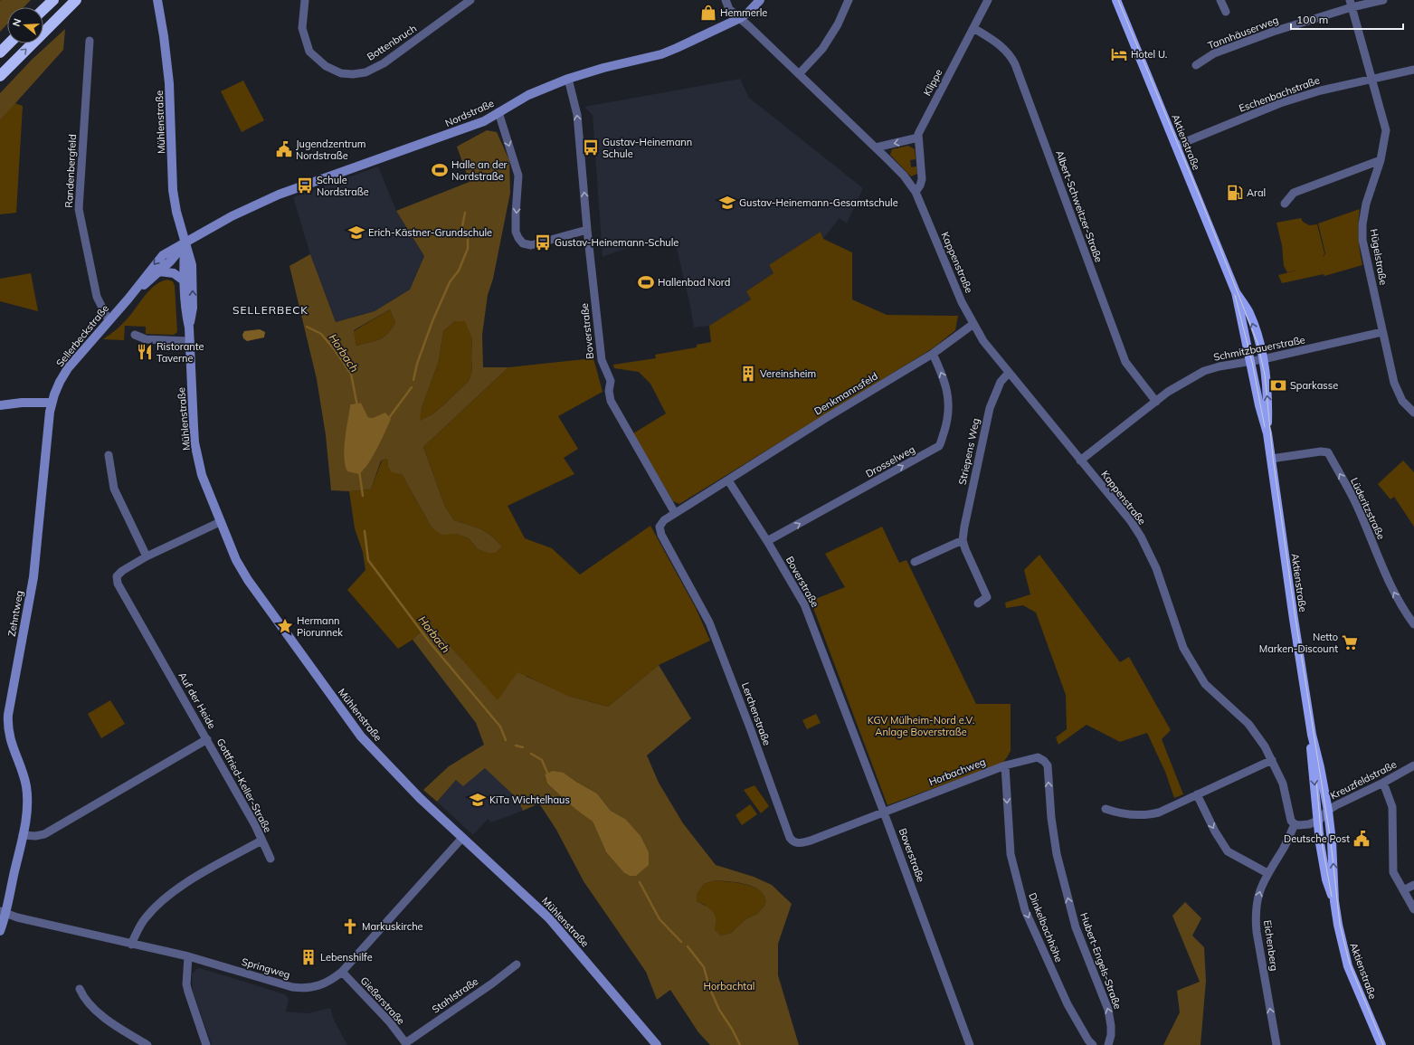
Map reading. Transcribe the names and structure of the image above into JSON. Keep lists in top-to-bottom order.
{
  "streets": {
    "main road": ["Aktienstraße"],
    "street": [
      "Tannhäuserweg",
      "Bottenbruch",
      "Klippe",
      "Eschenbachstraße",
      "Nordstraße",
      "Mühlenstraße",
      "Randenbergfeld",
      "Albert-Schweitzer-Straße",
      "Hügelstraße",
      "Kappenstraße",
      "Boverstraße",
      "Sellerbeckstraße",
      "Schmitzbauerstraße",
      "Denkmannsfeld",
      "Striepens Weg",
      "Drosselweg",
      "Lüderitzstraße",
      "Zehntweg",
      "Auf der Heide",
      "Lerchenstraße",
      "Horbachweg",
      "Kreuzfeldstraße",
      "Gottfried-Keller-Straße",
      "Dinkelbachhöhe",
      "Eichenberg",
      "Hubert-Engels-Straße",
      "Springweg",
      "Stahlstraße",
      "Gießerstraße"
    ]
  },
  "crossings": [
    ["Tannhäuserweg", "Hügelstraße"],
    ["Klippe", "Albert-Schweitzer-Straße"],
    ["Eschenbachstraße", "Aktienstraße"],
    ["Eschenbachstraße", "Hügelstraße"],
    ["Nordstraße", "Mühlenstraße"],
    ["Nordstraße", "Kappenstraße"],
    ["Nordstraße", "Boverstraße"],
    ["Nordstraße", "Sellerbeckstraße"],
    ["Mühlenstraße", "Sellerbeckstraße"],
    ["Mühlenstraße", "Auf der Heide"],
    ["Mühlenstraße", "Springweg"],
    ["Aktienstraße", "Schmitzbauerstraße"],
    ["Aktienstraße", "Lüderitzstraße"],
    ["Aktienstraße", "Kreuzfeldstraße"],
    ["Randenbergfeld", "Sellerbeckstraße"],
    ["Albert-Schweitzer-Straße", "Schmitzbauerstraße"],
    ["Hügelstraße", "Schmitzbauerstraße"],
    ["Kappenstraße", "Schmitzbauerstraße"],
    ["Kappenstraße", "Denkmannsfeld"],
    ["Kappenstraße", "Striepens Weg"],
    ["Kappenstraße", "Eichenberg"],
    ["Boverstraße", "Denkmannsfeld"],
    ["Boverstraße", "Drosselweg"],
    ["Boverstraße", "Lerchenstraße"],
    ["Boverstraße", "Horbachweg"],
    ["Sellerbeckstraße", "Zehntweg"],
    ["Denkmannsfeld", "Drosselweg"],
    ["Zehntweg", "Auf der Heide"],
    ["Zehntweg", "Springweg"],
    ["Auf der Heide", "Gottfried-Keller-Straße"],
    ["Lerchenstraße", "Horbachweg"],
    ["Horbachweg", "Dinkelbachhöhe"],
    ["Horbachweg", "Hubert-Engels-Straße"],
    ["Gottfried-Keller-Straße", "Springweg"],
    ["Springweg", "Gießerstraße"],
    ["Stahlstraße", "Gießerstraße"]
  ],
  "one_way": [
    "Drosselweg",
    "Lüderitzstraße",
    "Dinkelbachhöhe",
    "Eichenberg",
    "Hubert-Engels-Straße"
  ],
  "districts": ["SELLERBECK"],
  "water": ["Horbach"],
  "parks": ["KGV Mülheim-Nord e.V. Anlage Boverstraße", "Horbachtal"],
  "places": {
    "shop": ["Hemmerle"],
    "hotel": ["Hotel U."],
    "bus stop": ["Gustav-Heinemann Schule", "Schule Nordstraße", "Gustav-Heinemann-Schule"],
    "public building": ["Jugendzentrum Nordstraße", "Deutsche Post"],
    "sports": ["Halle an der Nordstraße", "Hallenbad Nord"],
    "fuel station": ["Aral"],
    "school or university": ["Gustav-Heinemann-Gesamtschule", "Erich-Kästner-Grundschule", "KiTa Wichtelhaus"],
    "restaurant": ["Ristorante Taverne"],
    "building": ["Vereinsheim", "Lebenshilfe"],
    "bank": ["Sparkasse"],
    "place": ["Hermann Piorunnek"],
    "supermarket": ["Netto Marken-Discount"],
    "church": ["Markuskirche"]
  },
  "scale_bar": "100 m",
  "north": "left"
}
